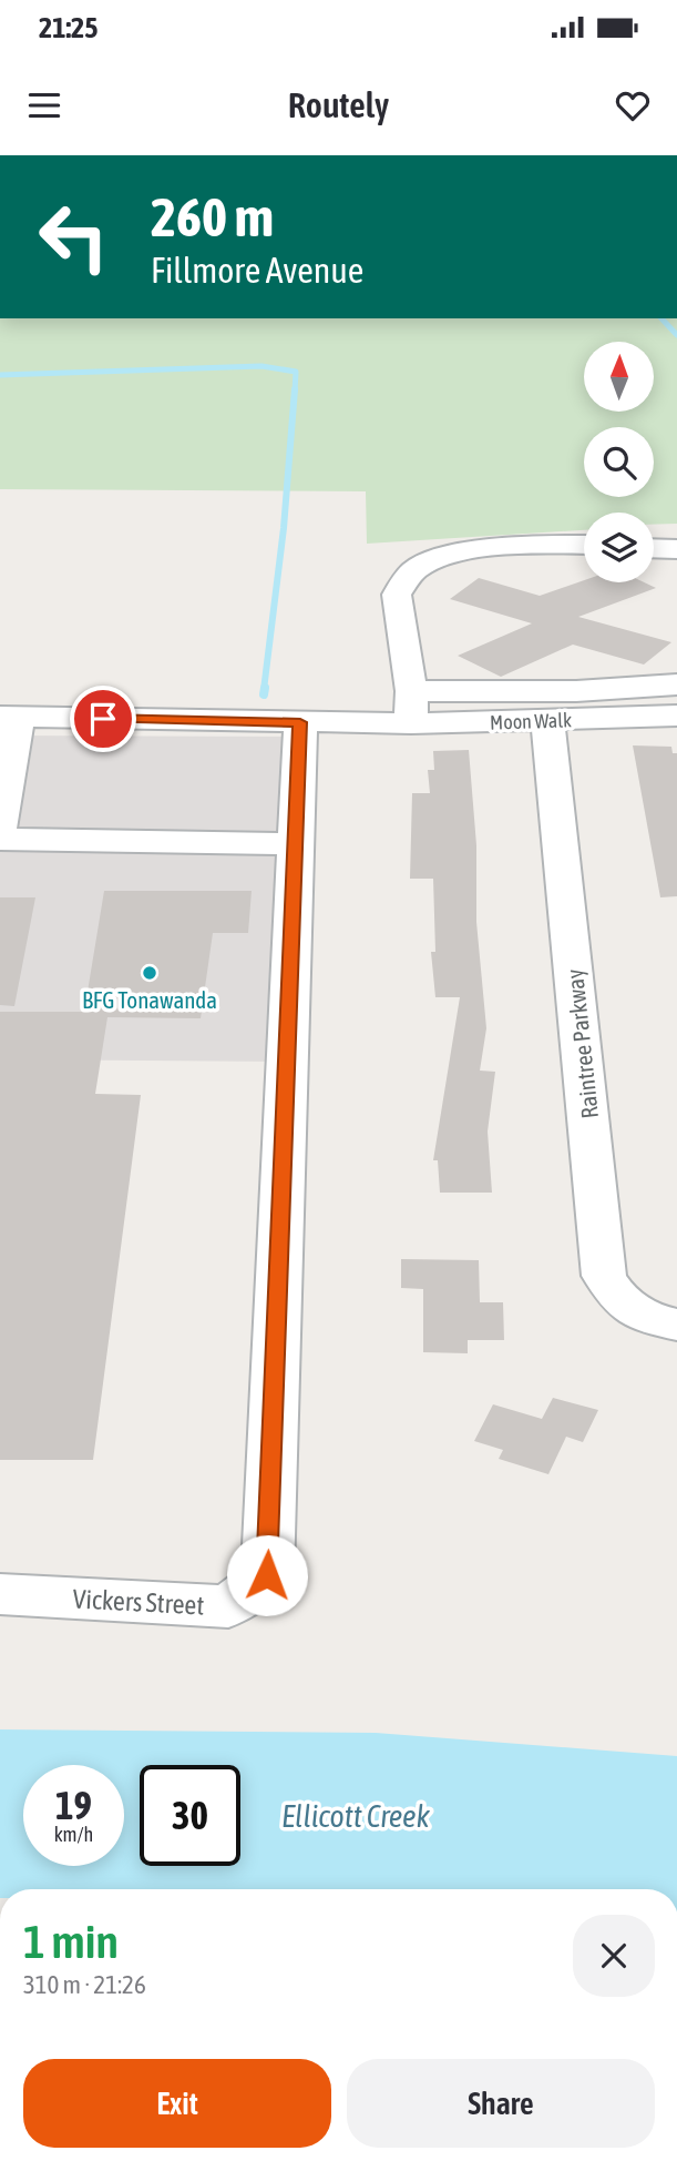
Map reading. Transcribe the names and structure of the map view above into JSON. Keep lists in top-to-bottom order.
{
  "streets": {
    "street": ["Moon Walk", "Raintree Parkway", "Vickers Street"]
  },
  "crossings": [
    ["Moon Walk", "Raintree Parkway"]
  ],
  "water": ["Ellicott Creek"],
  "places": ["BFG Tonawanda"],
  "north": "top",
  "page": {
    "status": "21:25",
    "header": "Routely",
    "turn": ["260 m", "Fillmore Avenue"],
    "speed": "19 km/h",
    "limit": "30",
    "heading": ["1 min", "310 m · 21:26"],
    "buttons": ["Exit", "Share"]
  }
}
